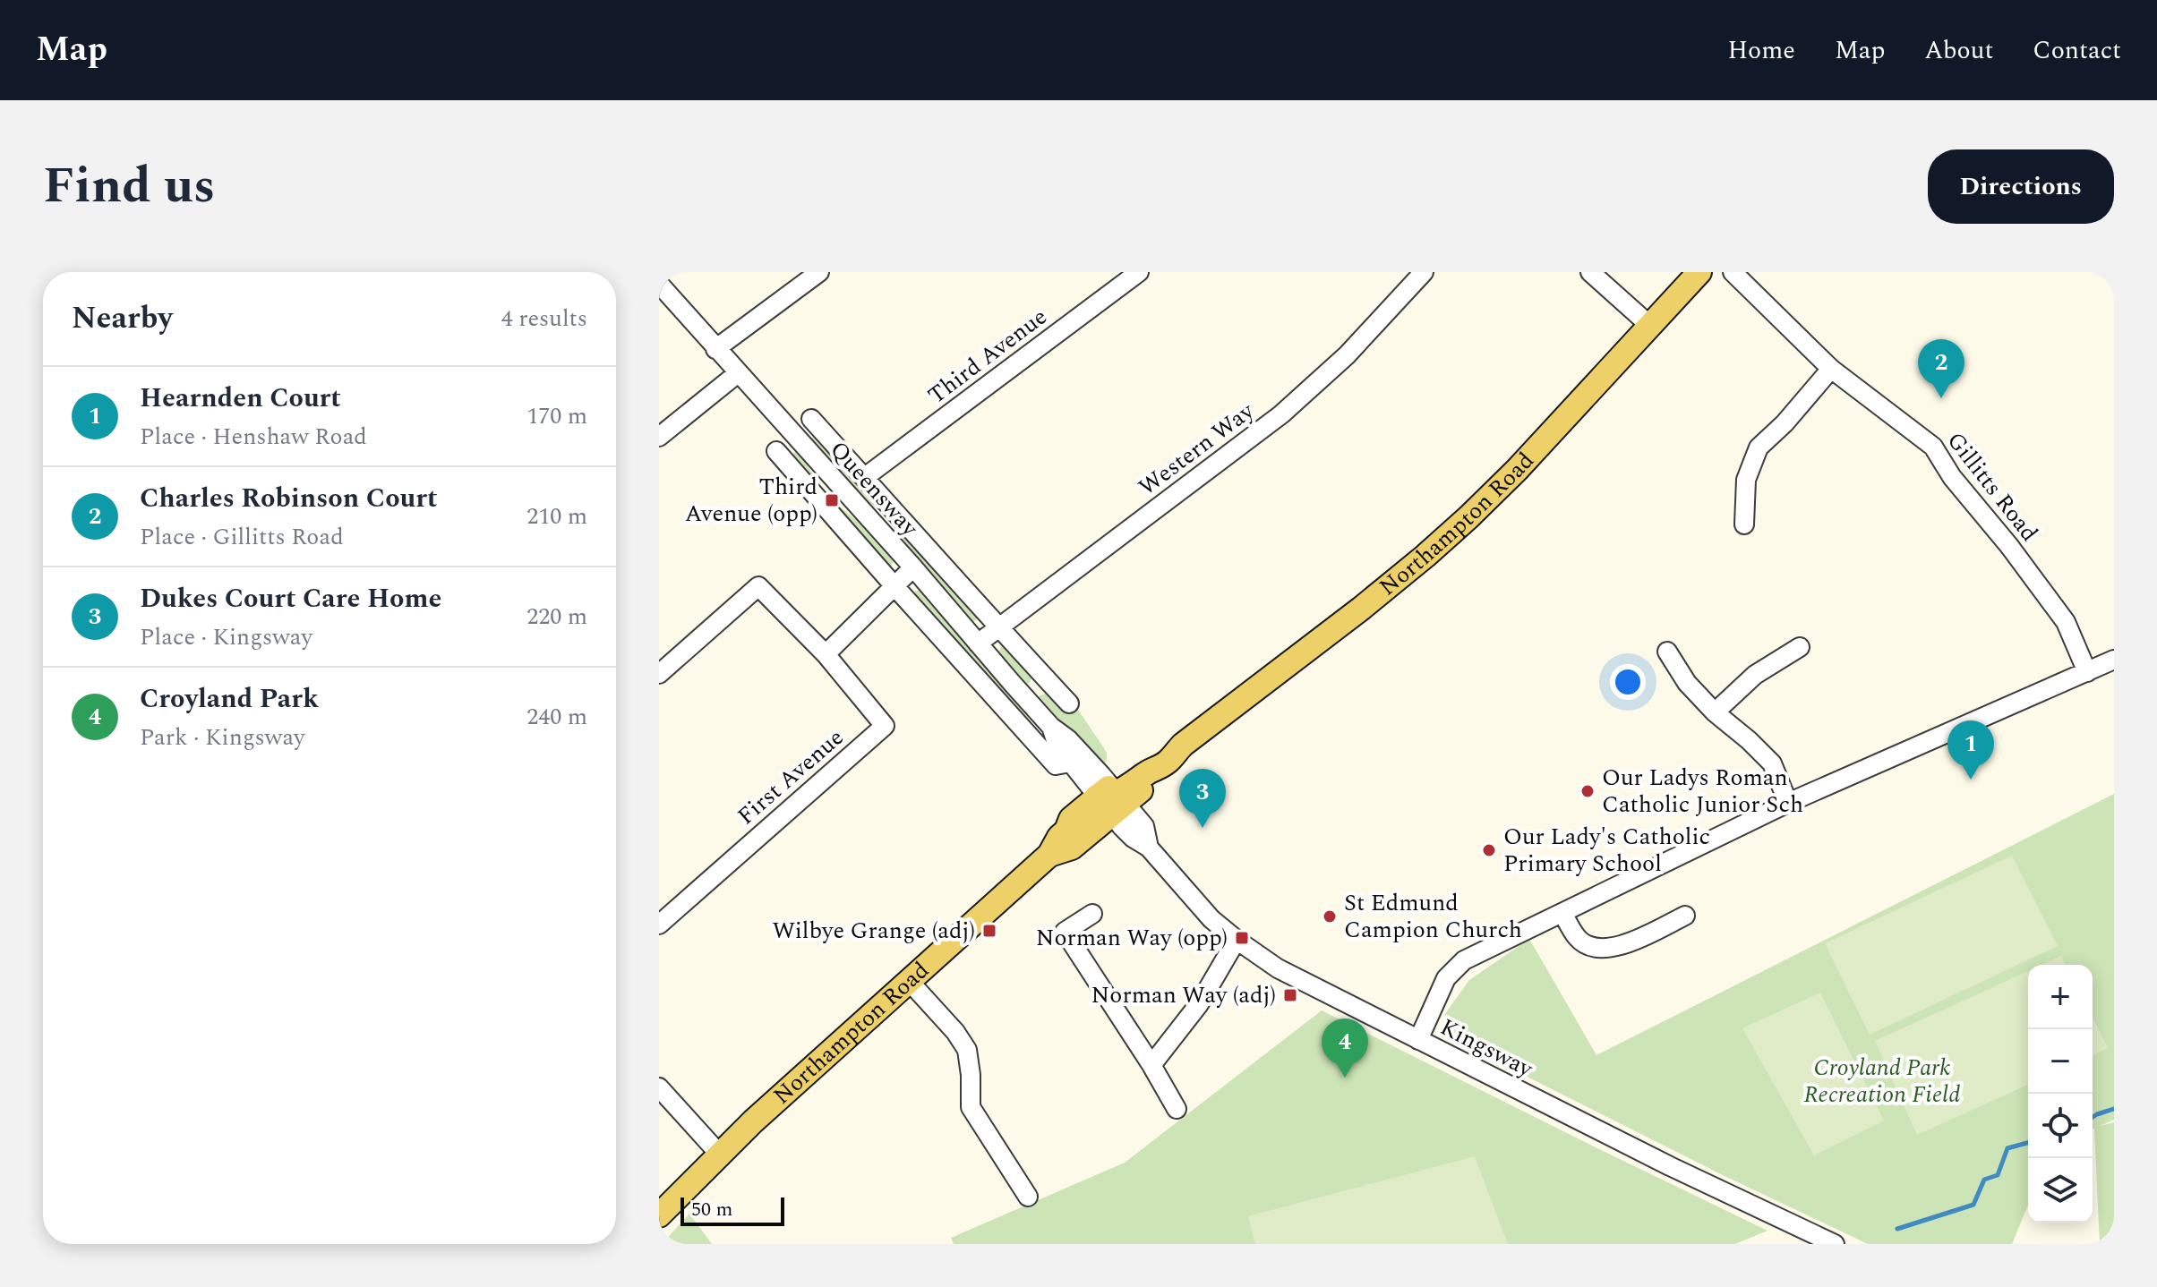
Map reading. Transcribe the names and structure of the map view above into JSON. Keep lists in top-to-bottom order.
{
  "streets": {
    "main road": ["Northampton Road"],
    "street": [
      "Third Avenue",
      "Western Way",
      "Gillitts Road",
      "Queensway",
      "First Avenue",
      "Kingsway"
    ]
  },
  "crossings": [
    ["Western Way", "Queensway"],
    ["Queensway", "Northampton Road"],
    ["Queensway", "Kingsway"],
    ["Northampton Road", "Kingsway"]
  ],
  "parks": ["Croyland Park Recreation Field"],
  "places": {
    "transit": [
      "Third Avenue (opp)",
      "Wilbye Grange (adj)",
      "Norman Way (opp)",
      "Norman Way (adj)"
    ],
    "other": ["Our Ladys Roman Catholic Junior Sch", "Our Lady's Catholic Primary School", "St Edmund Campion Church"]
  },
  "scale_bar": "50 m",
  "page": {
    "header": "Map",
    "nav": [
      "Home",
      "Map",
      "About",
      "Contact"
    ],
    "title": "Find us",
    "buttons": "Directions",
    "heading": ["Nearby", "4 results"],
    "pins": [
      "2",
      "1",
      "3",
      "4"
    ],
    "list": [
      {
        "mark": "1",
        "name": "Hearnden Court",
        "note": "Place · Henshaw Road",
        "value": "170 m"
      },
      {
        "mark": "2",
        "name": "Charles Robinson Court",
        "note": "Place · Gillitts Road",
        "value": "210 m"
      },
      {
        "mark": "3",
        "name": "Dukes Court Care Home",
        "note": "Place · Kingsway",
        "value": "220 m"
      },
      {
        "mark": "4",
        "name": "Croyland Park",
        "note": "Park · Kingsway",
        "value": "240 m"
      }
    ],
    "map_buttons": ["+", "−"],
    "scale": "50 m"
  }
}
